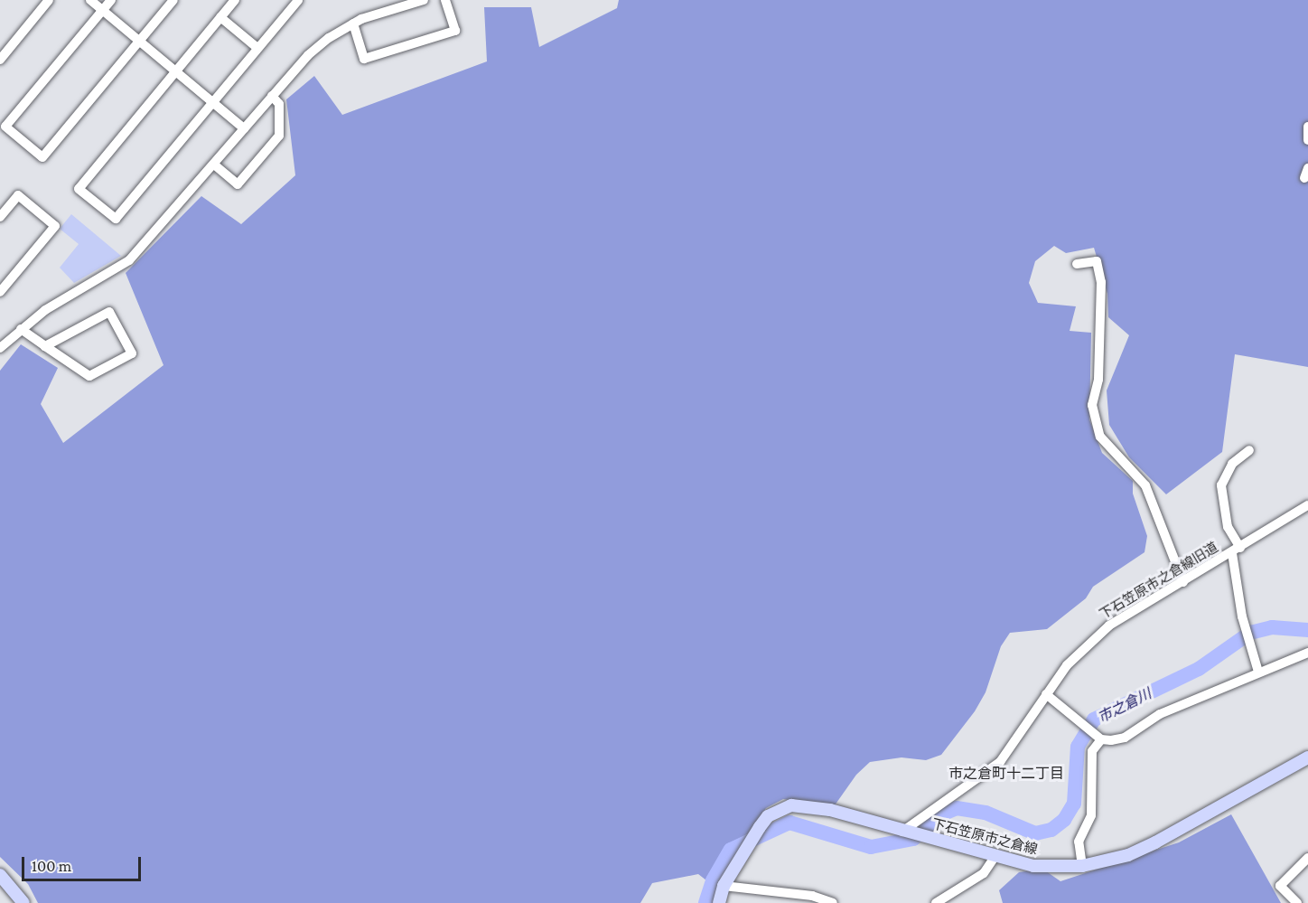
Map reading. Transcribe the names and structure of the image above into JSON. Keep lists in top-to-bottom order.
{
  "streets": {
    "main road": ["下石笠原市之倉線"],
    "street": ["下石笠原市之倉線旧道"]
  },
  "crossings": [
    ["下石笠原市之倉線旧道", "下石笠原市之倉線"]
  ],
  "districts": ["市之倉町十二丁目"],
  "water": ["市之倉川"],
  "scale_bar": "100 m"
}
